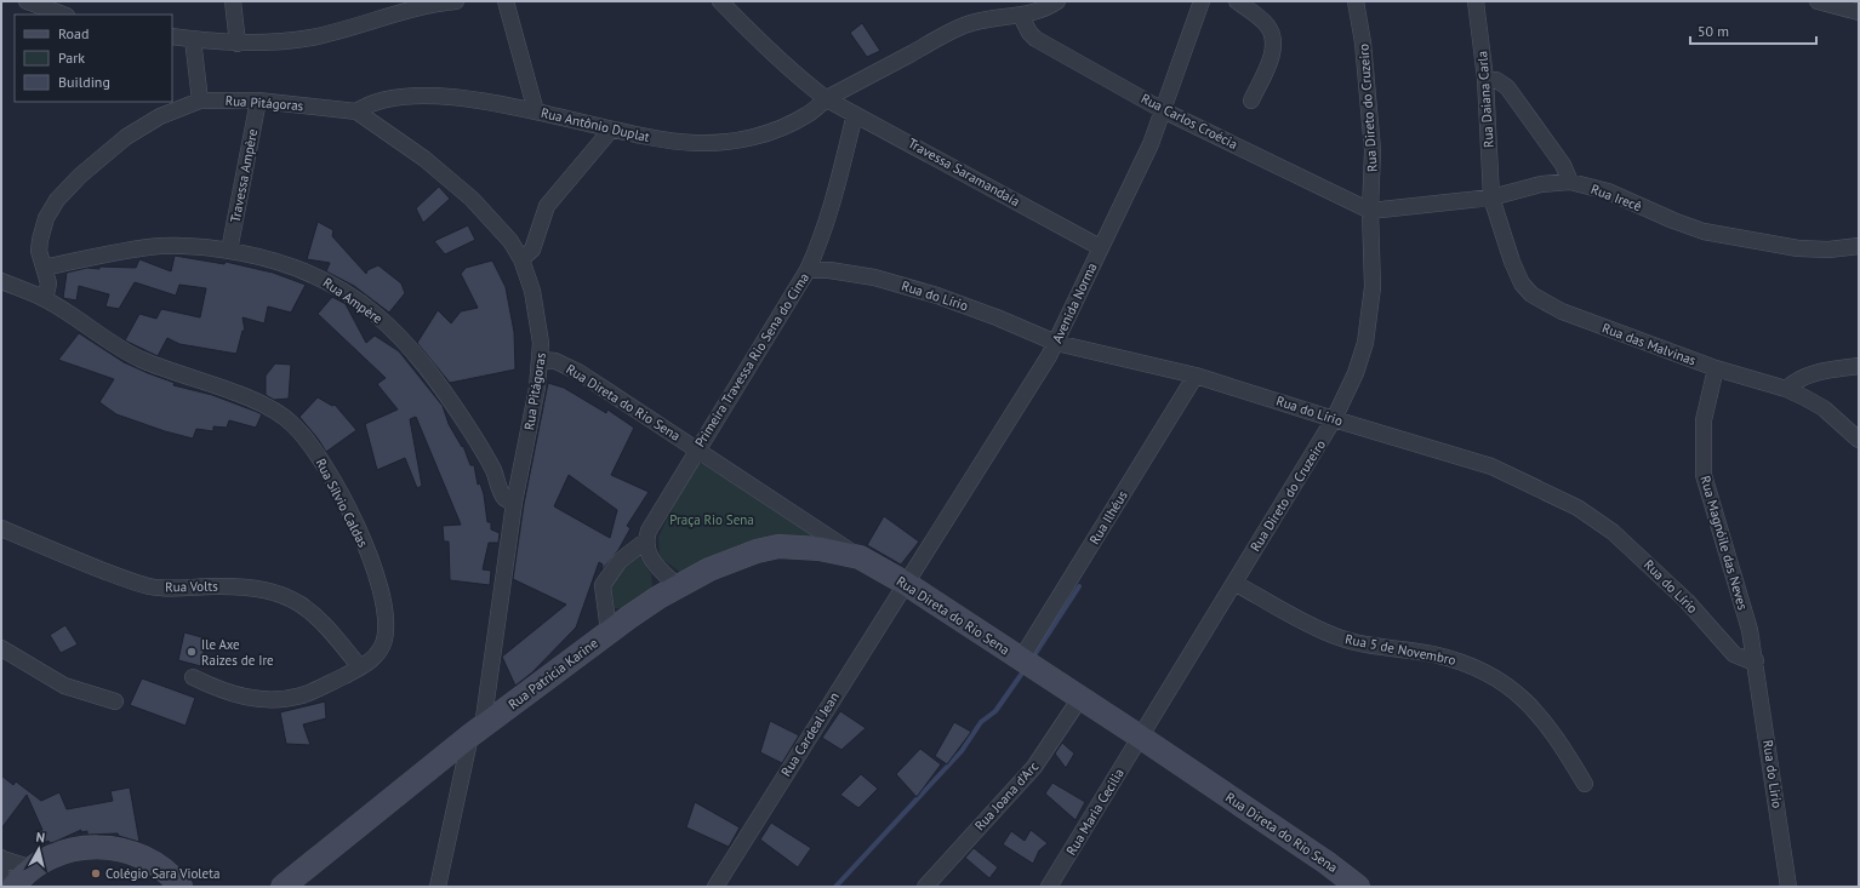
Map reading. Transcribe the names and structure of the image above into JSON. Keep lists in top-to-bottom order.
{
  "streets": {
    "main road": ["Rua Direta do Rio Sena", "Rua Patricia Karine"],
    "street": [
      "Rua Daiana Carla",
      "Rua Pitágoras",
      "Rua Direto do Cruzeiro",
      "Rua Carlos Croécia",
      "Rua Antônio Duplat",
      "Travessa Saramandaía",
      "Travessa Ampère",
      "Rua Irecê",
      "Rua do Lírio",
      "Rua Ampère",
      "Avenida Norma",
      "Rua das Malvinas",
      "Primeira Travessa Rio Sena do Cima",
      "Rua Sílvio Caldas",
      "Rua Ilhéus",
      "Rua Magnóile das Neves",
      "Rua Volts",
      "Rua 5 de Novembro",
      "Rua Cardeal Jean",
      "Rua do Lirio",
      "Rua Joana d'Arc",
      "Rua Maria Cecilia"
    ]
  },
  "crossings": [
    ["Rua Daiana Carla", "Rua Irecê"],
    ["Rua Daiana Carla", "Rua das Malvinas"],
    ["Rua Pitágoras", "Rua Antônio Duplat"],
    ["Rua Pitágoras", "Travessa Ampère"],
    ["Rua Pitágoras", "Rua Ampère"],
    ["Rua Pitágoras", "Rua Direta do Rio Sena"],
    ["Rua Pitágoras", "Rua Sílvio Caldas"],
    ["Rua Pitágoras", "Rua Patricia Karine"],
    ["Rua Direto do Cruzeiro", "Rua Carlos Croécia"],
    ["Rua Direto do Cruzeiro", "Rua Irecê"],
    ["Rua Direto do Cruzeiro", "Rua do Lírio"],
    ["Rua Direto do Cruzeiro", "Rua Direta do Rio Sena"],
    ["Rua Direto do Cruzeiro", "Rua 5 de Novembro"],
    ["Rua Direto do Cruzeiro", "Rua Maria Cecilia"],
    ["Rua Carlos Croécia", "Rua Antônio Duplat"],
    ["Rua Carlos Croécia", "Rua Irecê"],
    ["Rua Carlos Croécia", "Avenida Norma"],
    ["Rua Antônio Duplat", "Travessa Saramandaía"],
    ["Travessa Saramandaía", "Avenida Norma"],
    ["Travessa Saramandaía", "Primeira Travessa Rio Sena do Cima"],
    ["Travessa Ampère", "Rua Ampère"],
    ["Rua Irecê", "Rua das Malvinas"],
    ["Rua do Lírio", "Avenida Norma"],
    ["Rua do Lírio", "Primeira Travessa Rio Sena do Cima"],
    ["Rua do Lírio", "Rua Ilhéus"],
    ["Rua do Lírio", "Rua Magnóile das Neves"],
    ["Rua do Lírio", "Rua do Lirio"],
    ["Avenida Norma", "Rua Direta do Rio Sena"],
    ["Avenida Norma", "Rua Cardeal Jean"],
    ["Rua das Malvinas", "Rua Magnóile das Neves"],
    ["Primeira Travessa Rio Sena do Cima", "Rua Direta do Rio Sena"],
    ["Rua Direta do Rio Sena", "Rua Ilhéus"],
    ["Rua Direta do Rio Sena", "Rua Patricia Karine"],
    ["Rua Direta do Rio Sena", "Rua Cardeal Jean"],
    ["Rua Direta do Rio Sena", "Rua Joana d'Arc"],
    ["Rua Direta do Rio Sena", "Rua Maria Cecilia"],
    ["Rua Sílvio Caldas", "Rua Volts"],
    ["Rua Magnóile das Neves", "Rua do Lirio"]
  ],
  "parks": ["Praça Rio Sena"],
  "places": ["Ile Axe Raizes de Ire", "Colégio Sara Violeta"],
  "legend": ["Road", "Park", "Building"],
  "scale_bar": "50 m",
  "north": "top"
}
